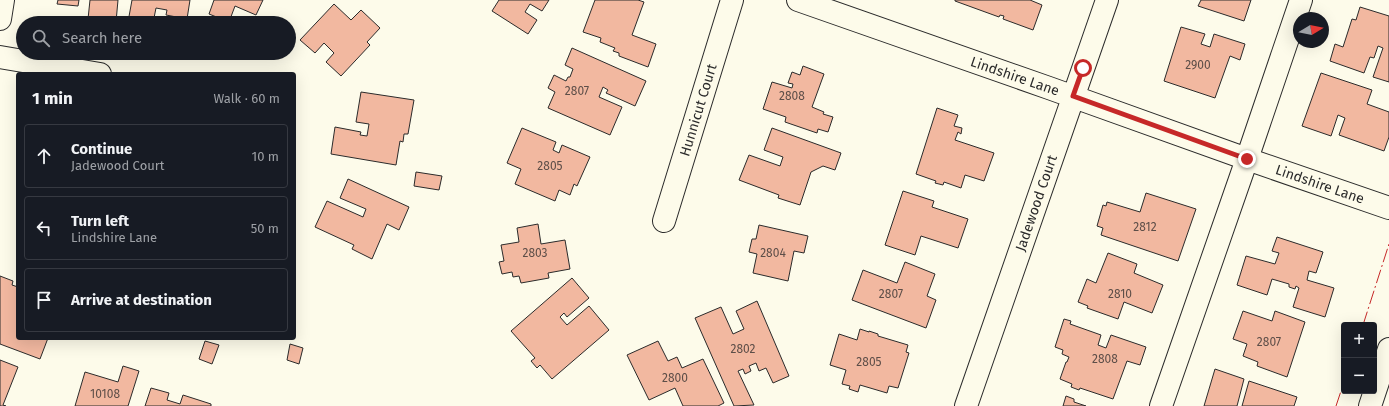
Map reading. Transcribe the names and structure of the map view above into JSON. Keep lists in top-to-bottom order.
{
  "streets": {
    "street": ["Lindshire Lane", "Hunnicut Court", "Jadewood Court"]
  },
  "crossings": [
    ["Lindshire Lane", "Jadewood Court"]
  ],
  "house_numbers": [
    "2900",
    "2807",
    "2808",
    "2805",
    "2812",
    "2803",
    "2804",
    "2807",
    "2810",
    "2807",
    "2802",
    "2808",
    "2805",
    "2800",
    "10108"
  ],
  "north": "right",
  "page": {
    "search": "Search here",
    "heading": ["1 min", "Walk · 60 m"],
    "list": [
      ["Continue", "Jadewood Court", "10 m"],
      ["Turn left", "Lindshire Lane", "50 m"],
      "Arrive at destination"
    ],
    "map_buttons": ["+", "−"]
  }
}
